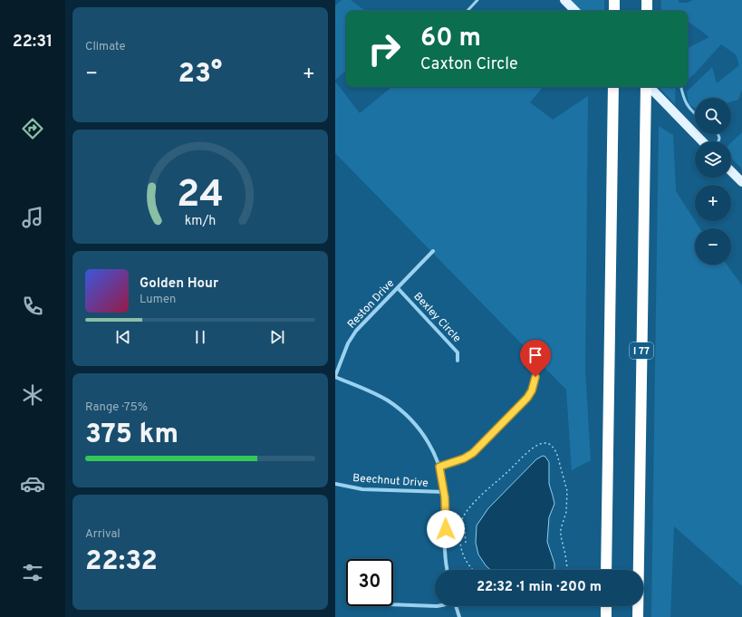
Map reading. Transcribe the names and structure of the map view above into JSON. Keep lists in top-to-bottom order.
{
  "streets": {
    "highway": ["I 77"],
    "street": ["Reston Drive", "Bexley Circle", "Beechnut Drive"]
  },
  "crossings": [
    ["Reston Drive", "Bexley Circle"]
  ],
  "page": {
    "tabs": "22:31",
    "tile": [
      "Climate",
      ["Range · 75%", "375 km"],
      ["Arrival", "22:32"]
    ],
    "turn": ["60 m", "Caxton Circle"],
    "heat": ["−", "23°", "+"],
    "map_buttons": ["+", "−"],
    "song": ["Golden Hour", "Lumen"],
    "limit": "30",
    "trip": "22:32 · 1 min · 200 m",
    "gauge": ["24", "km/h"]
  }
}
